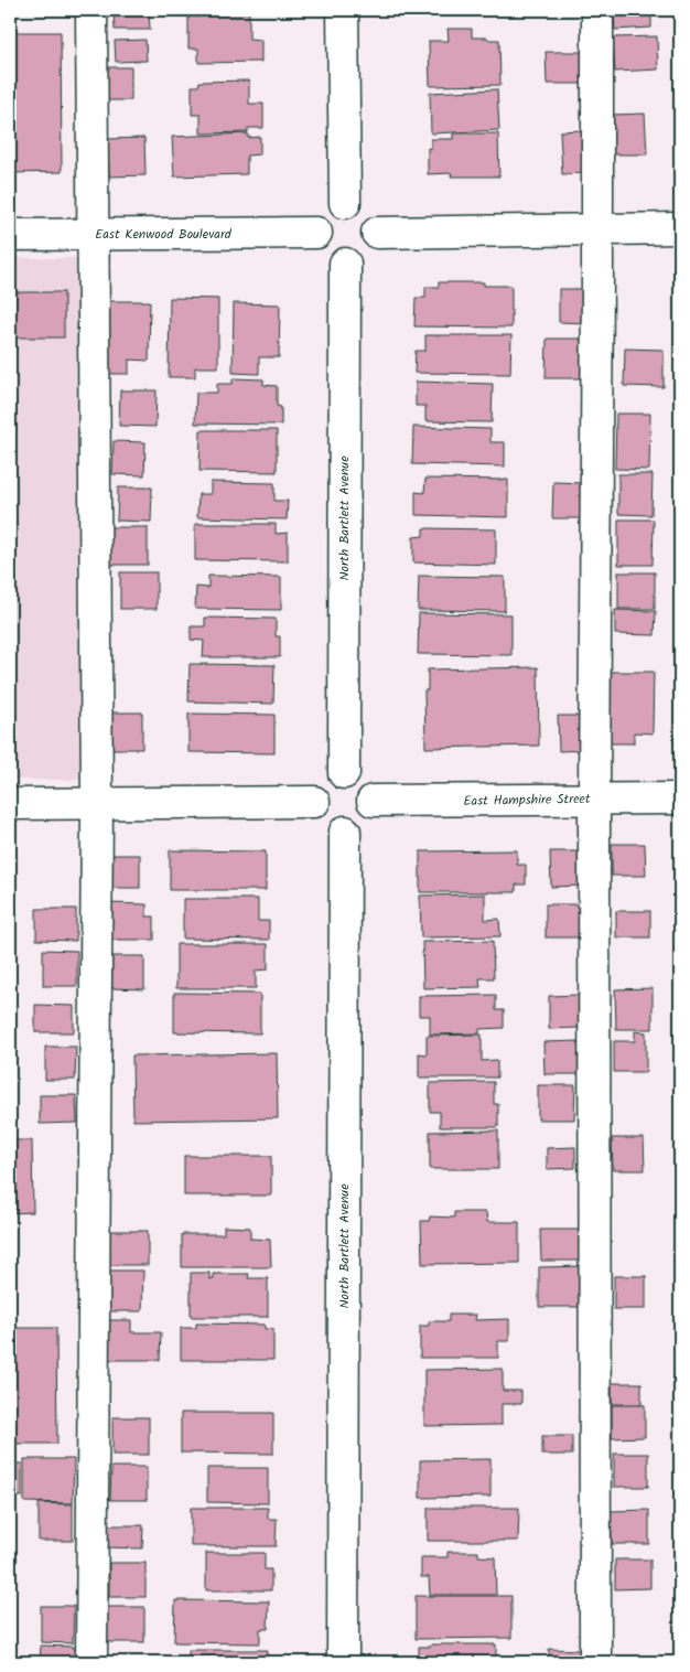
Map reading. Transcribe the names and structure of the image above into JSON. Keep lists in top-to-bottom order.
{
  "streets": {
    "street": ["East Kenwood Boulevard", "North Bartlett Avenue", "East Hampshire Street"]
  },
  "crossings": [
    ["East Kenwood Boulevard", "North Bartlett Avenue"],
    ["North Bartlett Avenue", "East Hampshire Street"]
  ]
}
